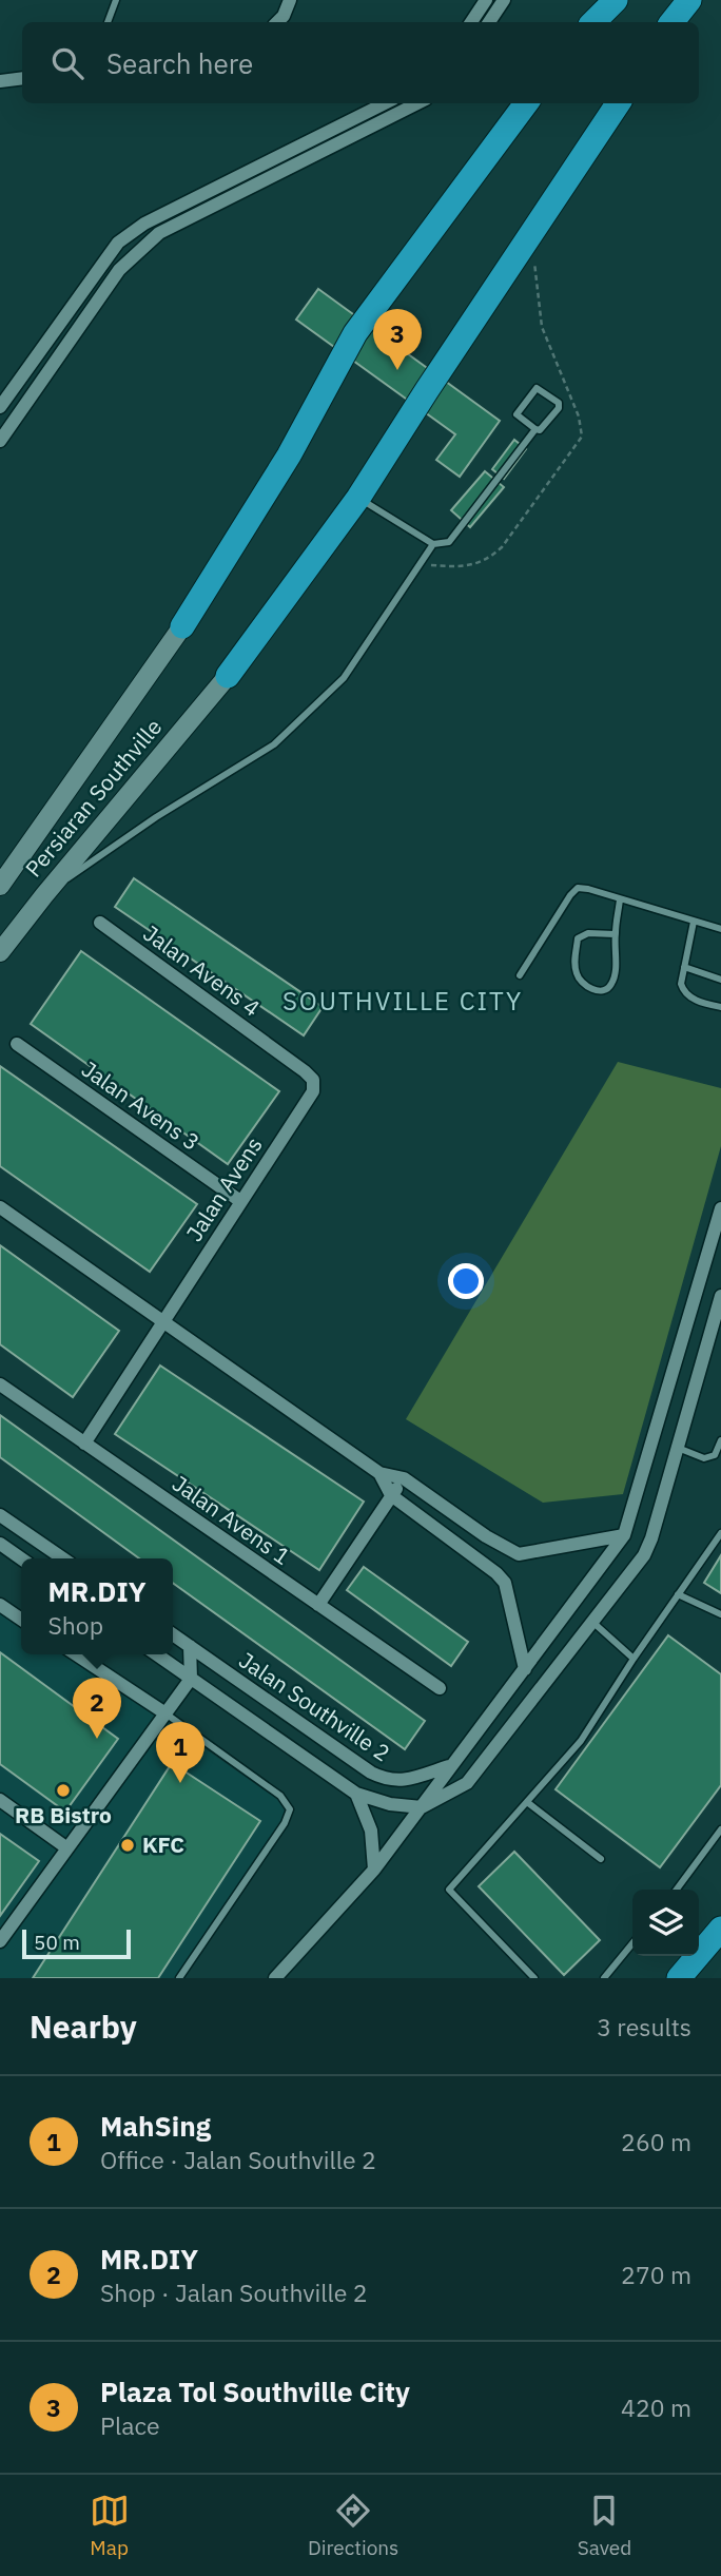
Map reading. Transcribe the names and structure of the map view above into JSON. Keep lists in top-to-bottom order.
{
  "streets": {
    "main road": ["Persiaran Southville"],
    "street": [
      "Jalan Avens 4",
      "Jalan Avens 3",
      "Jalan Avens",
      "Jalan Avens 1",
      "Jalan Southville 2"
    ]
  },
  "crossings": [
    ["Jalan Avens 4", "Jalan Avens"],
    ["Jalan Avens 3", "Jalan Avens"],
    ["Jalan Avens", "Jalan Avens 1"]
  ],
  "districts": ["SOUTHVILLE CITY"],
  "places": ["RB Bistro", "KFC"],
  "scale_bar": "50 m",
  "page": {
    "search": "Search here",
    "pins": ["3", "2", "1"],
    "popup": ["MR.DIY", "Shop"],
    "scale": "50 m",
    "heading": ["Nearby", "3 results"],
    "list": [
      {
        "mark": "1",
        "name": "MahSing",
        "note": "Office · Jalan Southville 2",
        "value": "260 m"
      },
      {
        "mark": "2",
        "name": "MR.DIY",
        "note": "Shop · Jalan Southville 2",
        "value": "270 m"
      },
      {
        "mark": "3",
        "name": "Plaza Tol Southville City",
        "note": "Place",
        "value": "420 m"
      }
    ],
    "nav": ["Map", "Directions", "Saved"]
  }
}
